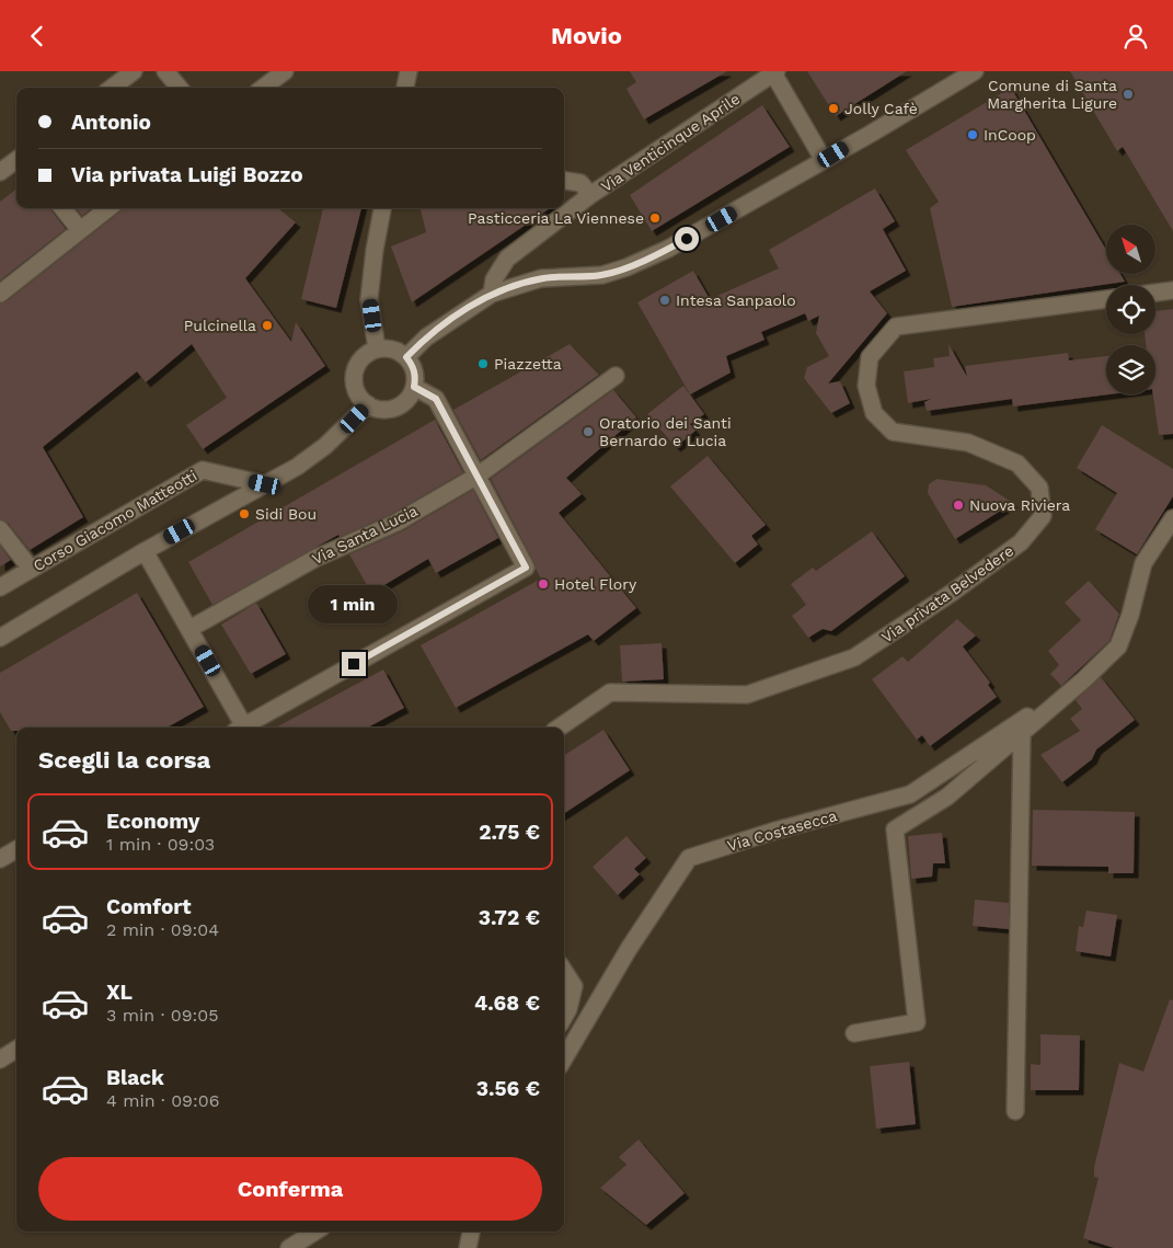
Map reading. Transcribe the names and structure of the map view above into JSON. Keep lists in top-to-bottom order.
{
  "streets": {
    "street": [
      "Via Venticinque Aprile",
      "Corso Giacomo Matteotti",
      "Via Santa Lucia",
      "Via privata Belvedere",
      "Via Costasecca"
    ]
  },
  "places": [
    "Comune di Santa Margherita Ligure",
    "Jolly Cafè",
    "InCoop",
    "Pasticceria La Viennese",
    "Intesa Sanpaolo",
    "Pulcinella",
    "Piazzetta",
    "Oratorio dei Santi Bernardo e Lucia",
    "Nuova Riviera",
    "Sidi Bou",
    "Hotel Flory"
  ],
  "north": "top left",
  "page": {
    "header": "Movio",
    "banner": ["Antonio", "Via privata Luigi Bozzo"],
    "bubble": "1 min",
    "heading": "Scegli la corsa",
    "list": [
      {
        "name": "Economy",
        "note": "1 min · 09:03",
        "value": "2.75 €"
      },
      {
        "name": "Comfort",
        "note": "2 min · 09:04",
        "value": "3.72 €"
      },
      {
        "name": "XL",
        "note": "3 min · 09:05",
        "value": "4.68 €"
      },
      {
        "name": "Black",
        "note": "4 min · 09:06",
        "value": "3.56 €"
      }
    ],
    "buttons": "Conferma"
  }
}
